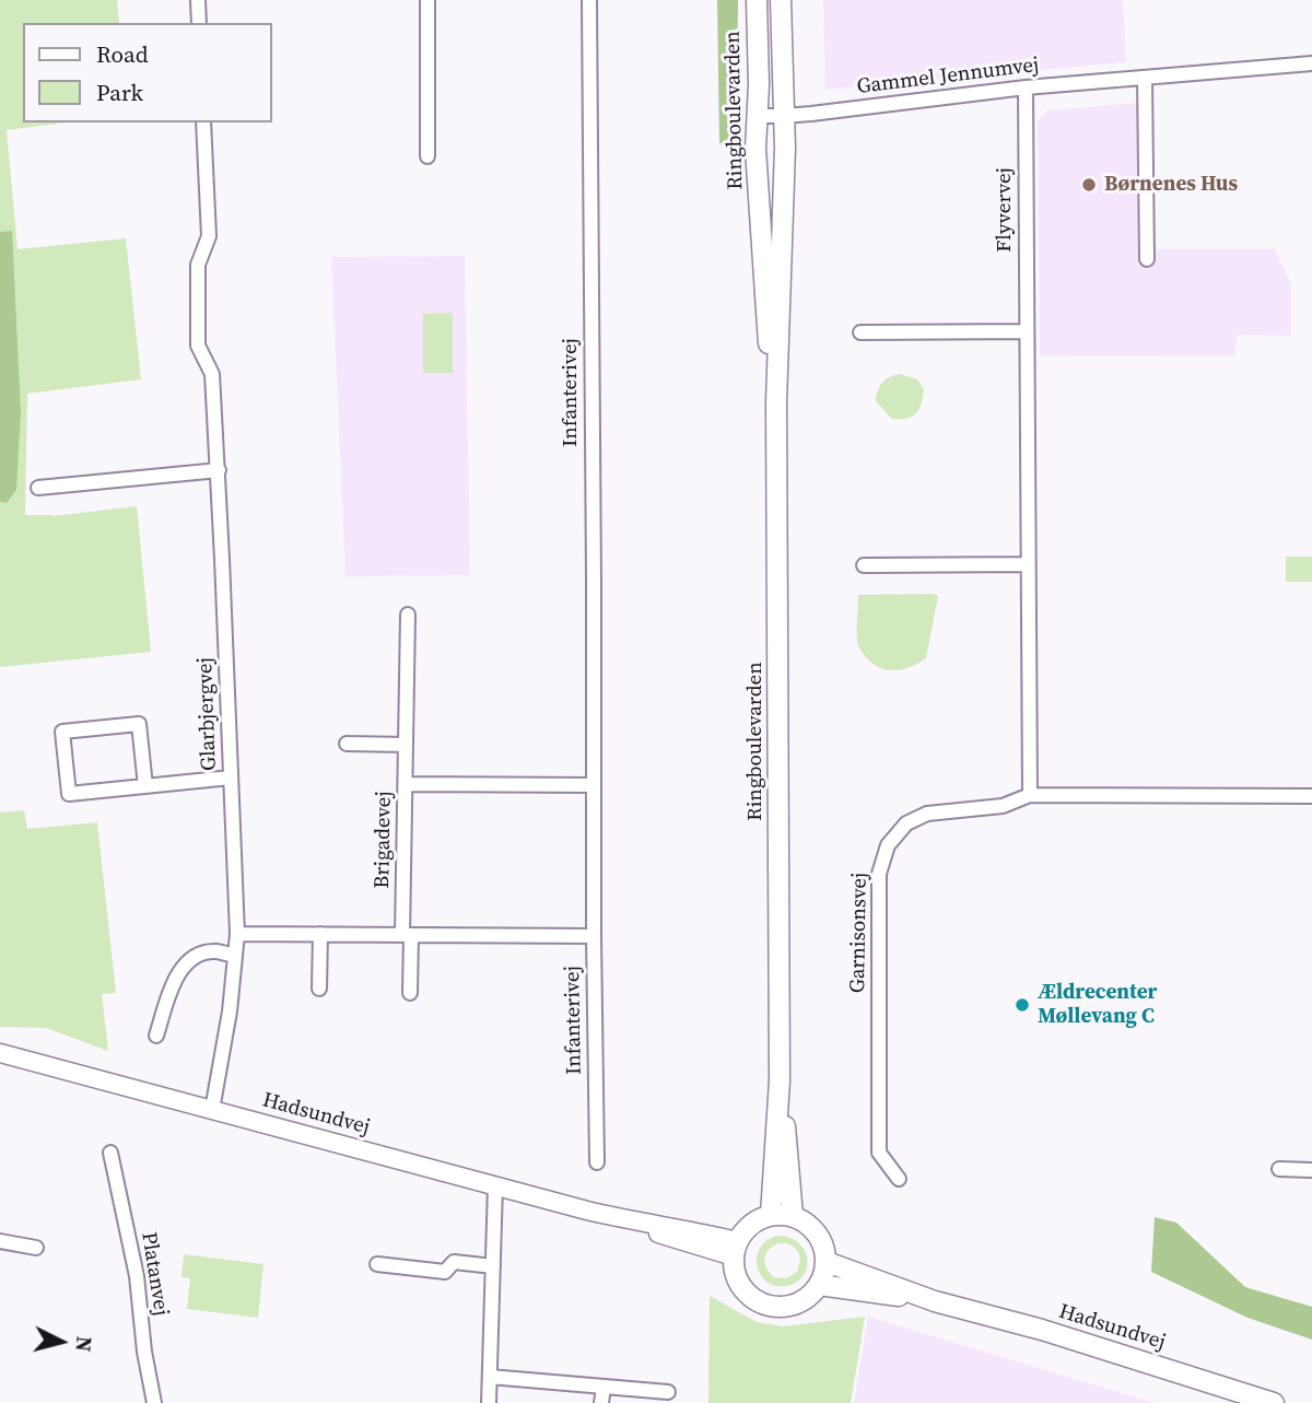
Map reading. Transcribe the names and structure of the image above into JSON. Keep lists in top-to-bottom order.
{
  "streets": {
    "main road": ["Ringboulevarden", "Hadsundvej"],
    "street": [
      "Gammel Jennumvej",
      "Flyvervej",
      "Infanterivej",
      "Glarbjergvej",
      "Brigadevej",
      "Garnisonsvej",
      "Platanvej"
    ]
  },
  "crossings": [
    ["Gammel Jennumvej", "Ringboulevarden"],
    ["Gammel Jennumvej", "Flyvervej"],
    ["Ringboulevarden", "Hadsundvej"],
    ["Flyvervej", "Garnisonsvej"],
    ["Glarbjergvej", "Hadsundvej"]
  ],
  "places": ["Børnenes Hus", "Ældrecenter Møllevang C"],
  "legend": ["Road", "Park"],
  "north": "right"
}
